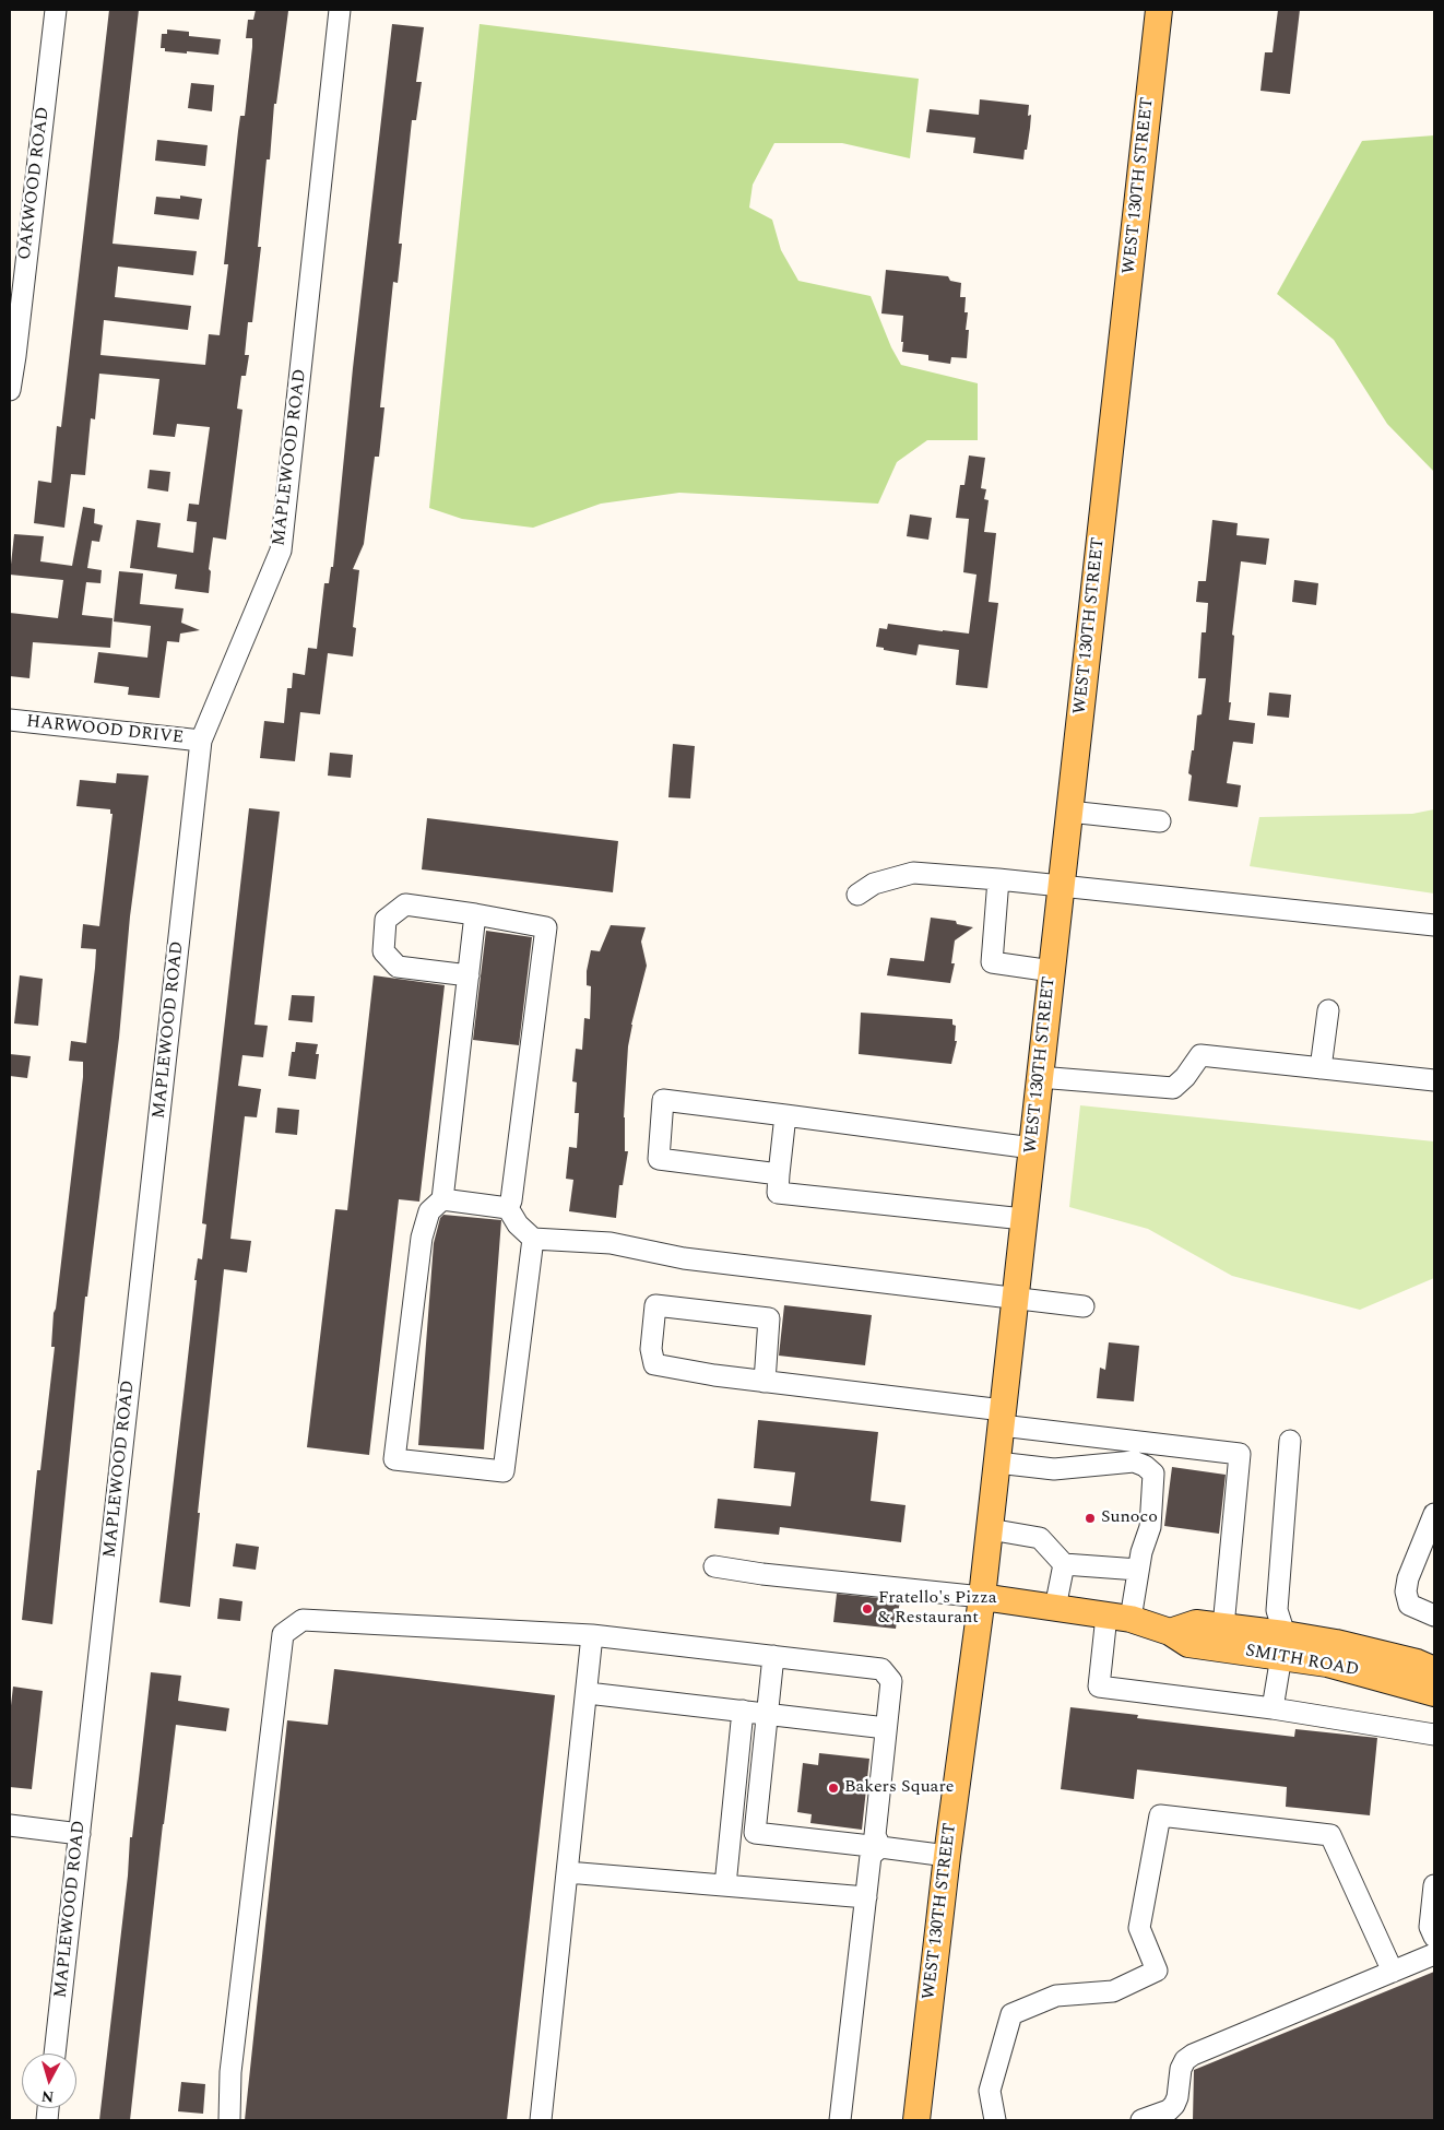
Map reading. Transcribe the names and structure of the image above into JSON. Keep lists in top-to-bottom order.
{
  "streets": {
    "main road": ["WEST 130TH STREET", "SMITH ROAD"],
    "street": ["OAKWOOD ROAD", "MAPLEWOOD ROAD", "HARWOOD DRIVE"]
  },
  "crossings": [
    ["WEST 130TH STREET", "SMITH ROAD"],
    ["MAPLEWOOD ROAD", "HARWOOD DRIVE"]
  ],
  "places": ["Sunoco", "Fratello's Pizza & Restaurant", "Bakers Square"],
  "north": "bottom"
}
